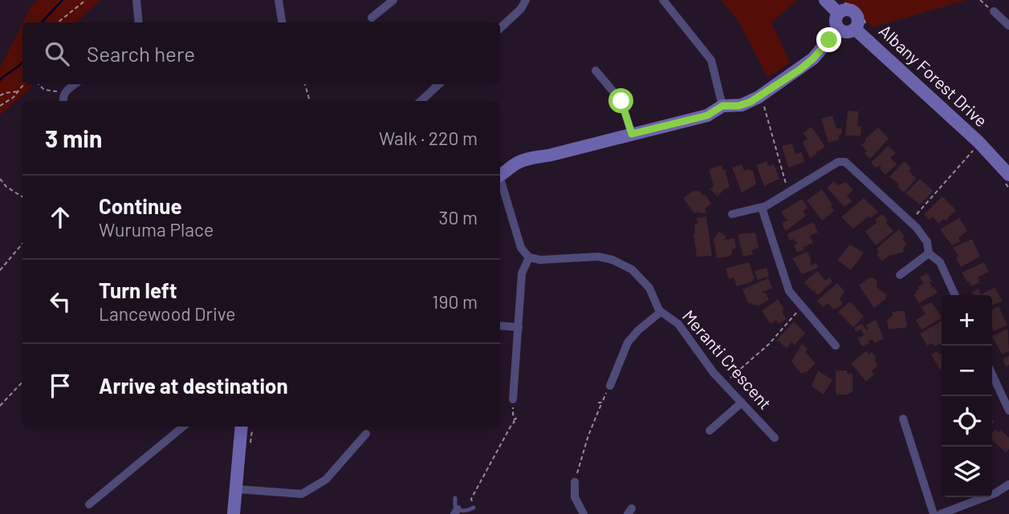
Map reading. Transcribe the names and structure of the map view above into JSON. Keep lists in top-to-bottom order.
{
  "streets": {
    "street": ["Albany Forest Drive", "Meranti Crescent"]
  },
  "page": {
    "search": "Search here",
    "heading": ["3 min", "Walk · 220 m"],
    "list": [
      ["Continue", "Wuruma Place", "30 m"],
      ["Turn left", "Lancewood Drive", "190 m"],
      "Arrive at destination"
    ],
    "map_buttons": ["+", "−"]
  }
}
